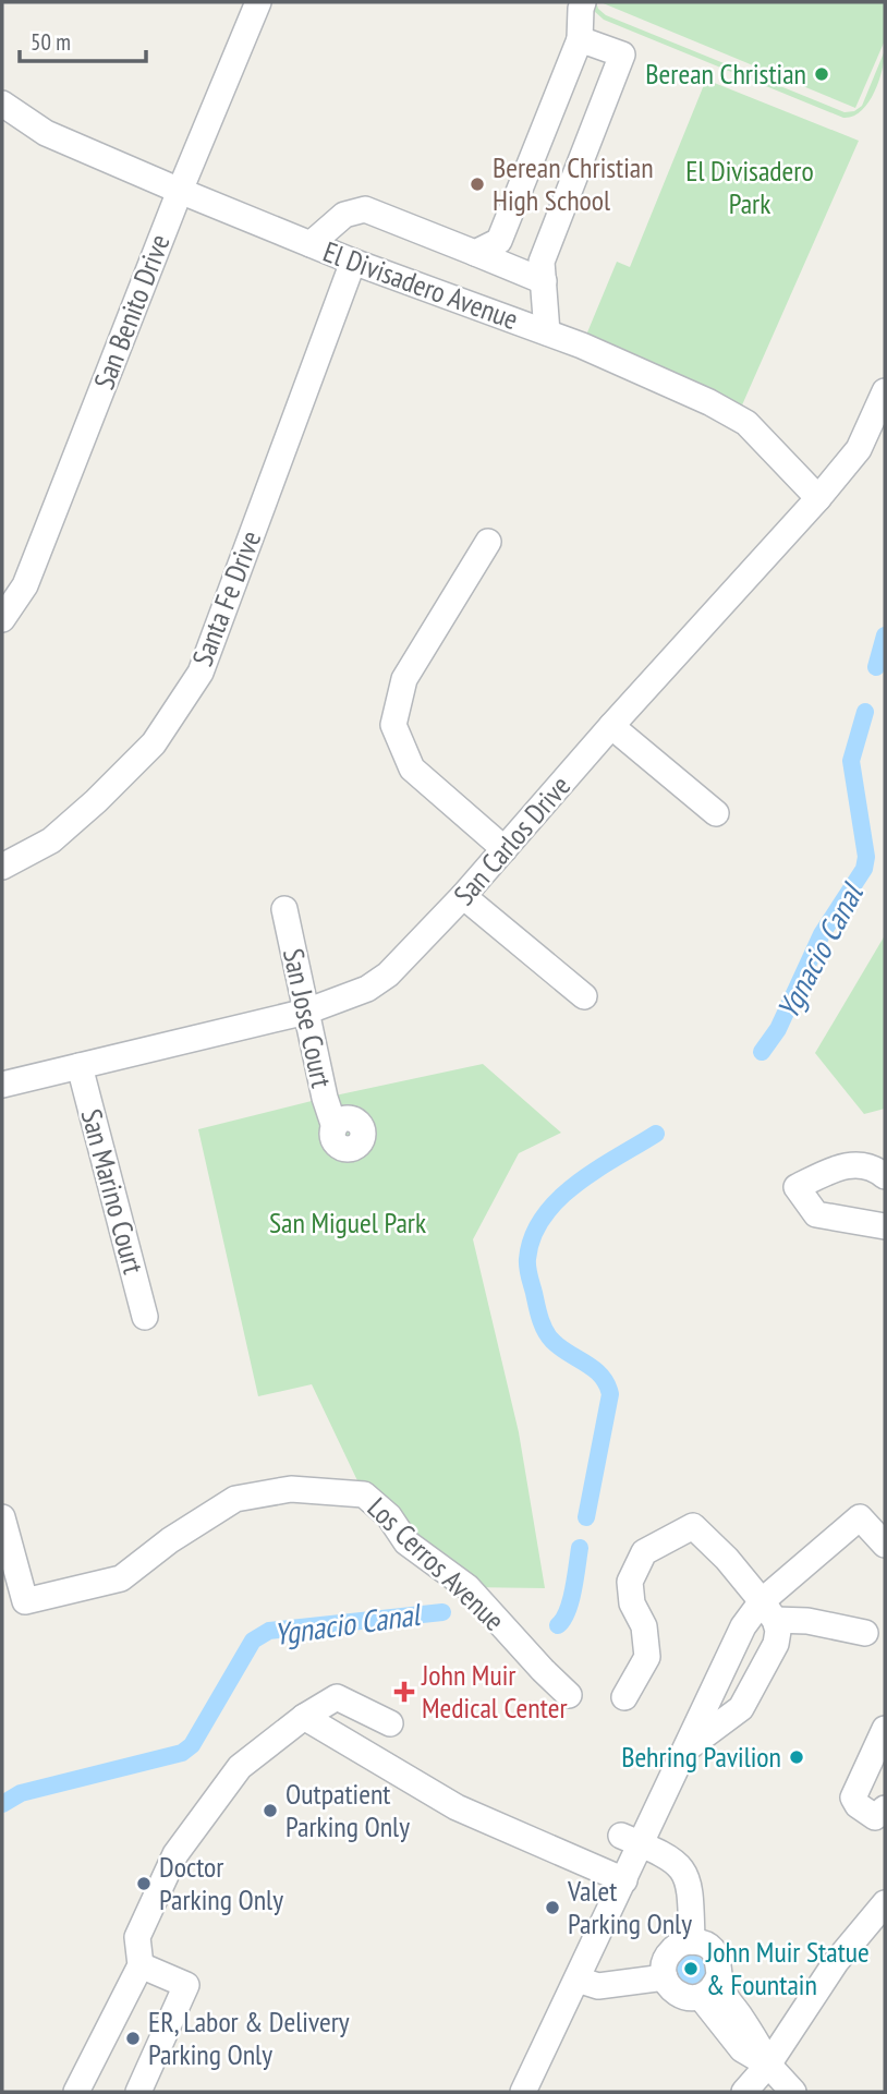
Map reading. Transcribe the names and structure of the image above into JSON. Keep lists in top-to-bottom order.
{
  "streets": {
    "street": [
      "El Divisadero Avenue",
      "San Benito Drive",
      "Santa Fe Drive",
      "San Carlos Drive",
      "San Jose Court",
      "San Marino Court",
      "Los Cerros Avenue"
    ]
  },
  "crossings": [
    ["El Divisadero Avenue", "San Benito Drive"],
    ["El Divisadero Avenue", "Santa Fe Drive"],
    ["El Divisadero Avenue", "San Carlos Drive"],
    ["San Carlos Drive", "San Jose Court"],
    ["San Carlos Drive", "San Marino Court"]
  ],
  "water": ["Ygnacio Canal"],
  "parks": ["El Divisadero Park", "San Miguel Park"],
  "places": {
    "other": [
      "Berean Christian",
      "Berean Christian High School",
      "Behring Pavilion",
      "Outpatient Parking Only",
      "Doctor Parking Only",
      "Valet Parking Only",
      "John Muir Statue & Fountain",
      "ER, Labor & Delivery Parking Only"
    ],
    "health": ["John Muir Medical Center"]
  },
  "scale_bar": "50 m"
}
